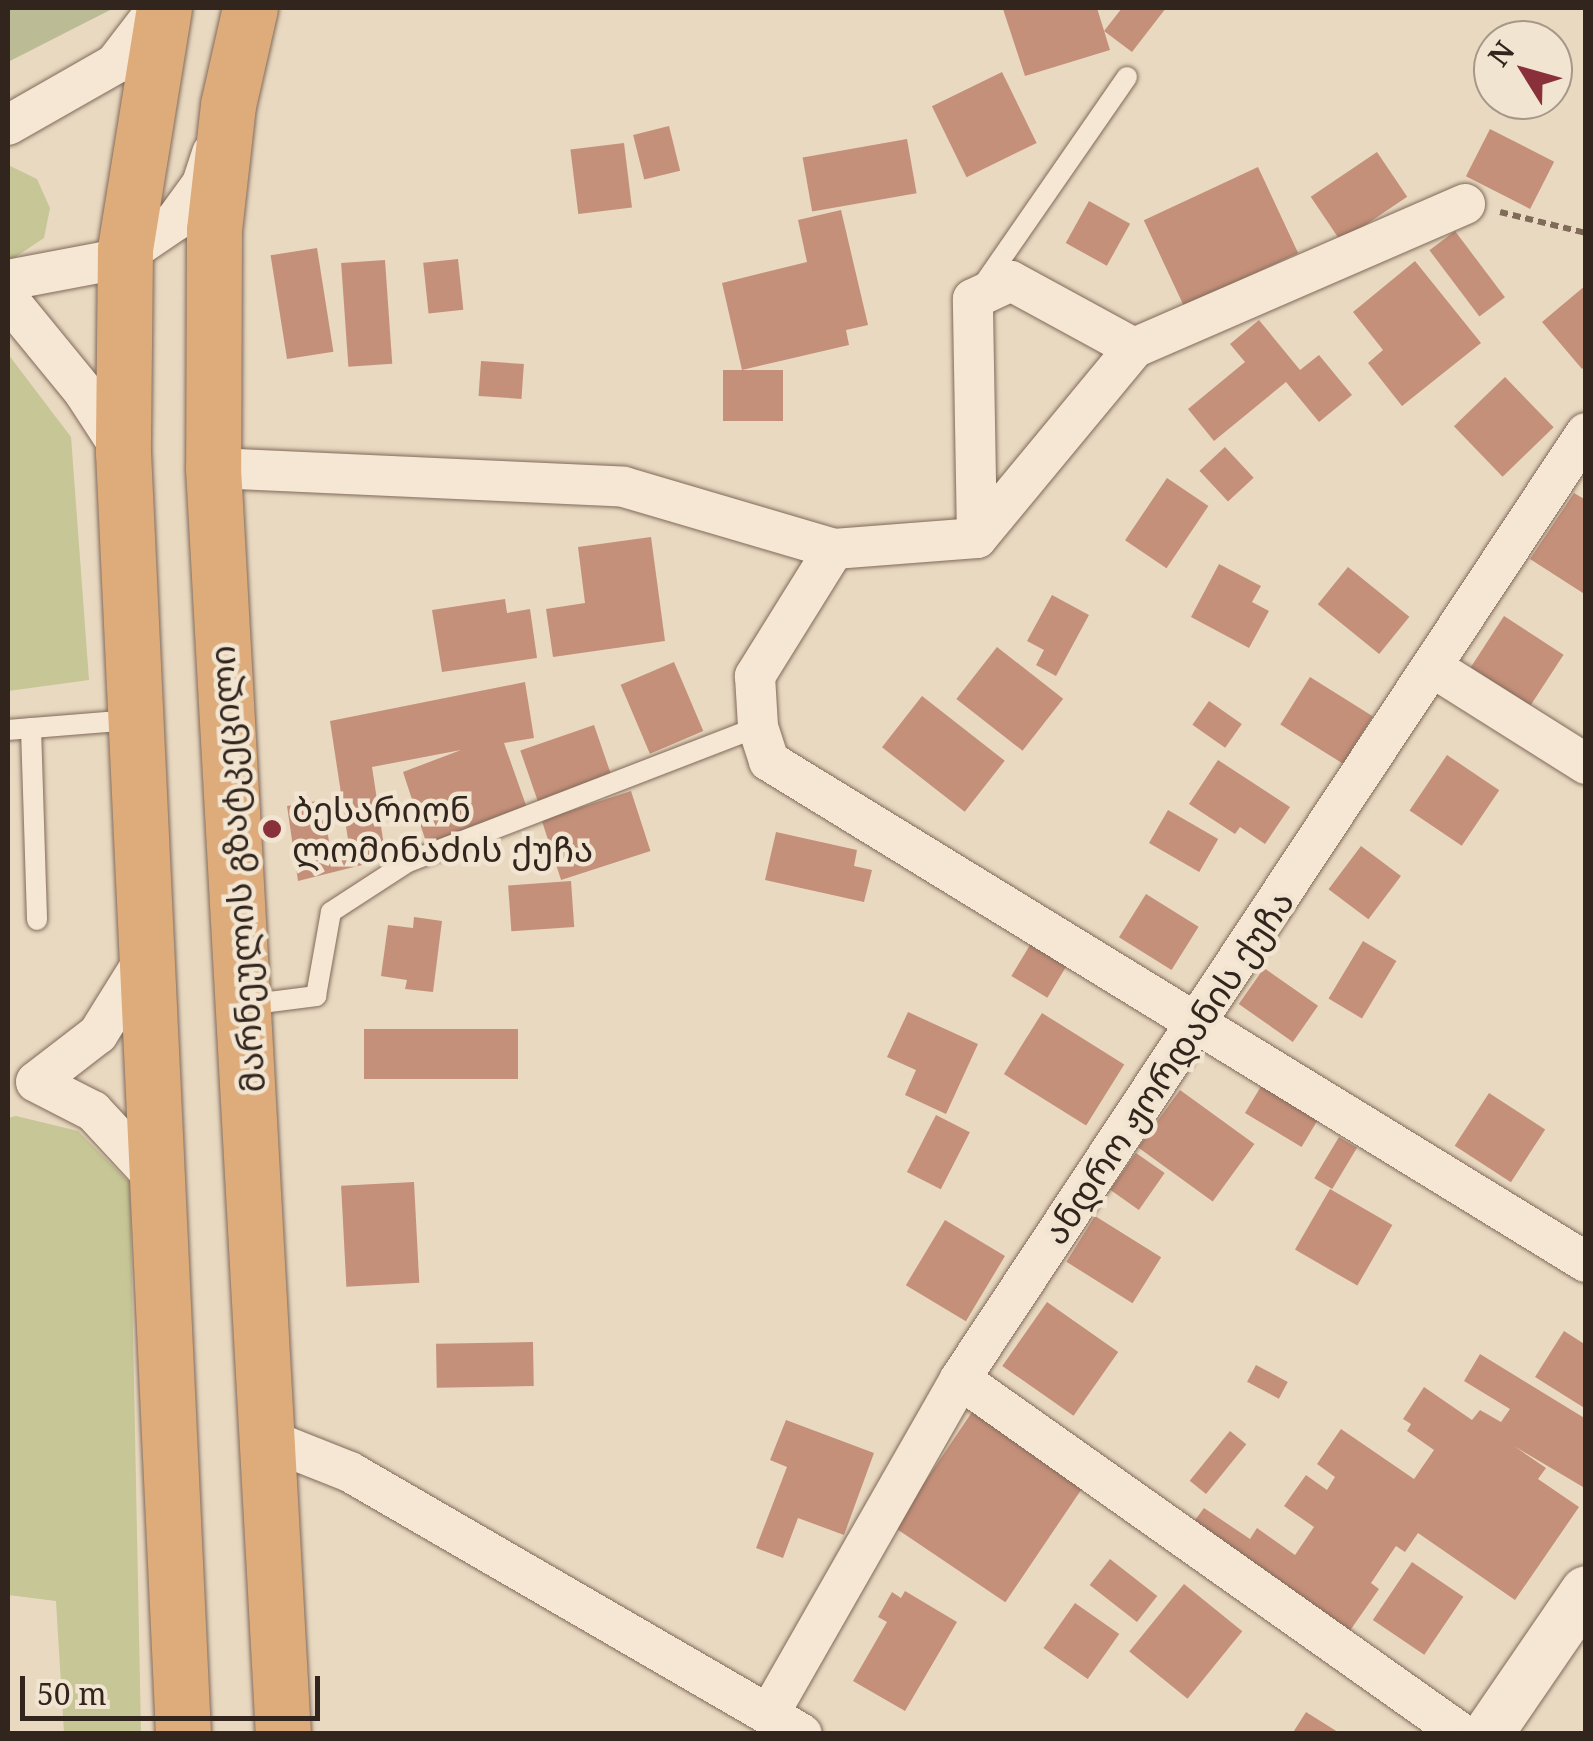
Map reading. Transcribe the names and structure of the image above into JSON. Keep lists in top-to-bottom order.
{
  "streets": {
    "highway": ["მარნეულის გზატკეცილი"],
    "street": ["ანდრო ჟორდანის ქუჩა"]
  },
  "places": ["ბესარიონ ლომინაძის ქუჩა"],
  "scale_bar": "50 m",
  "north": "top left"
}
